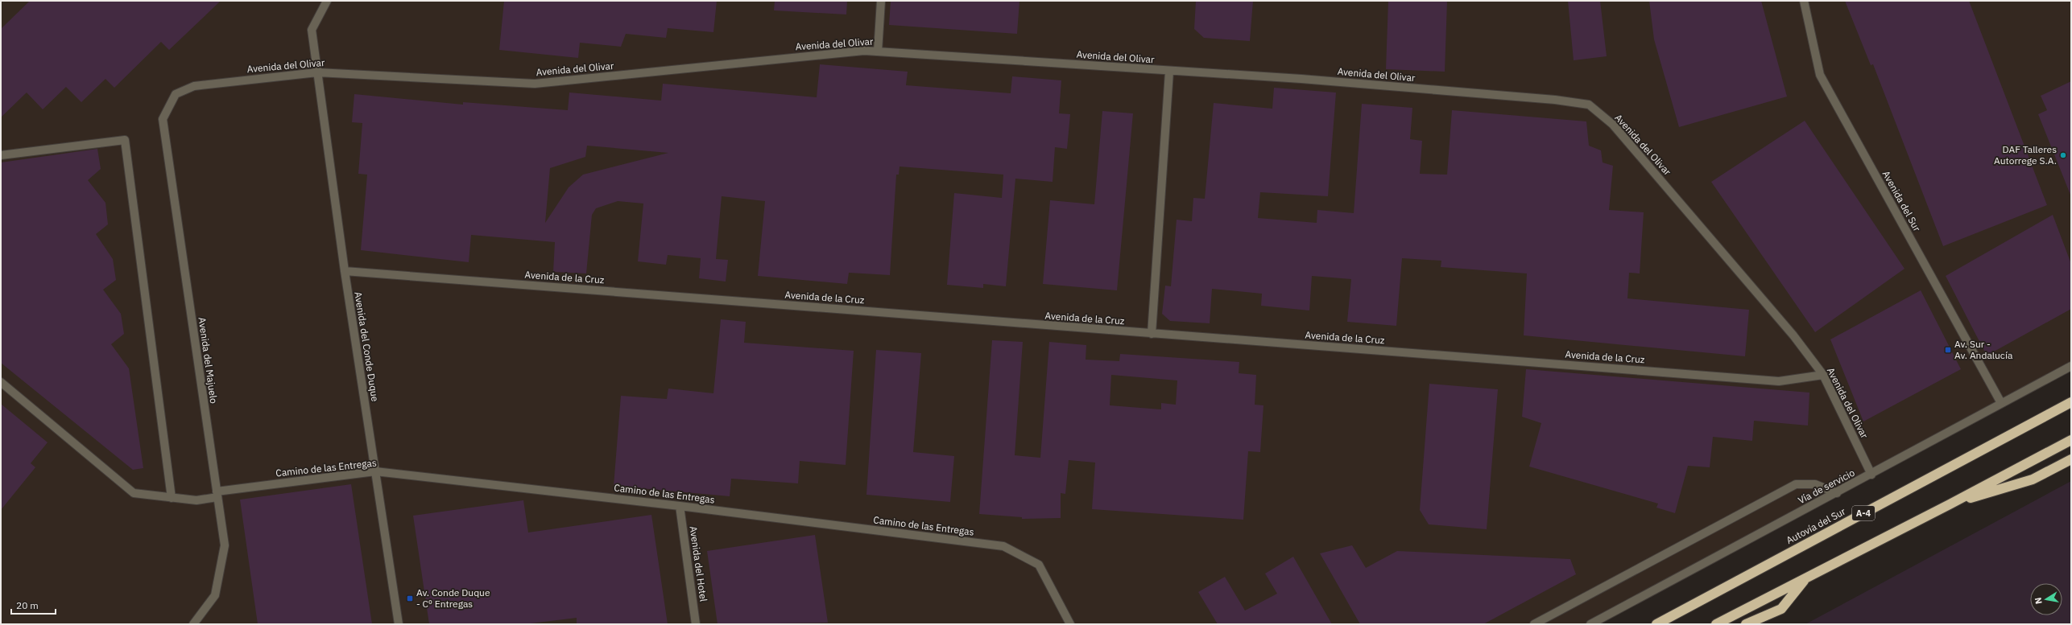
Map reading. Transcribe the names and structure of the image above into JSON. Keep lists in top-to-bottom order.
{
  "streets": {
    "highway": ["A-4", "Autovía del Sur"],
    "street": [
      "Avenida del Olivar",
      "Avenida del Sur",
      "Avenida de la Cruz",
      "Avenida del Conde Duque",
      "Avenida del Majuelo",
      "Camino de las Entregas",
      "Vía de servicio",
      "Avenida del Hotel"
    ]
  },
  "crossings": [
    ["Avenida del Olivar", "Avenida de la Cruz"],
    ["Avenida del Olivar", "Avenida del Conde Duque"],
    ["Avenida del Olivar", "Avenida del Majuelo"],
    ["Avenida del Olivar", "Vía de servicio"],
    ["Avenida del Sur", "Vía de servicio"],
    ["Avenida de la Cruz", "Avenida del Conde Duque"],
    ["Avenida del Conde Duque", "Camino de las Entregas"],
    ["Avenida del Majuelo", "Camino de las Entregas"],
    ["Camino de las Entregas", "Avenida del Hotel"]
  ],
  "places": {
    "other": ["DAF Talleres Autorrege S.A."],
    "transit": ["Av. Sur - Av. Andalucía", "Av. Conde Duque - Cº Entregas"]
  },
  "scale_bar": "20 m",
  "north": "left"
}
